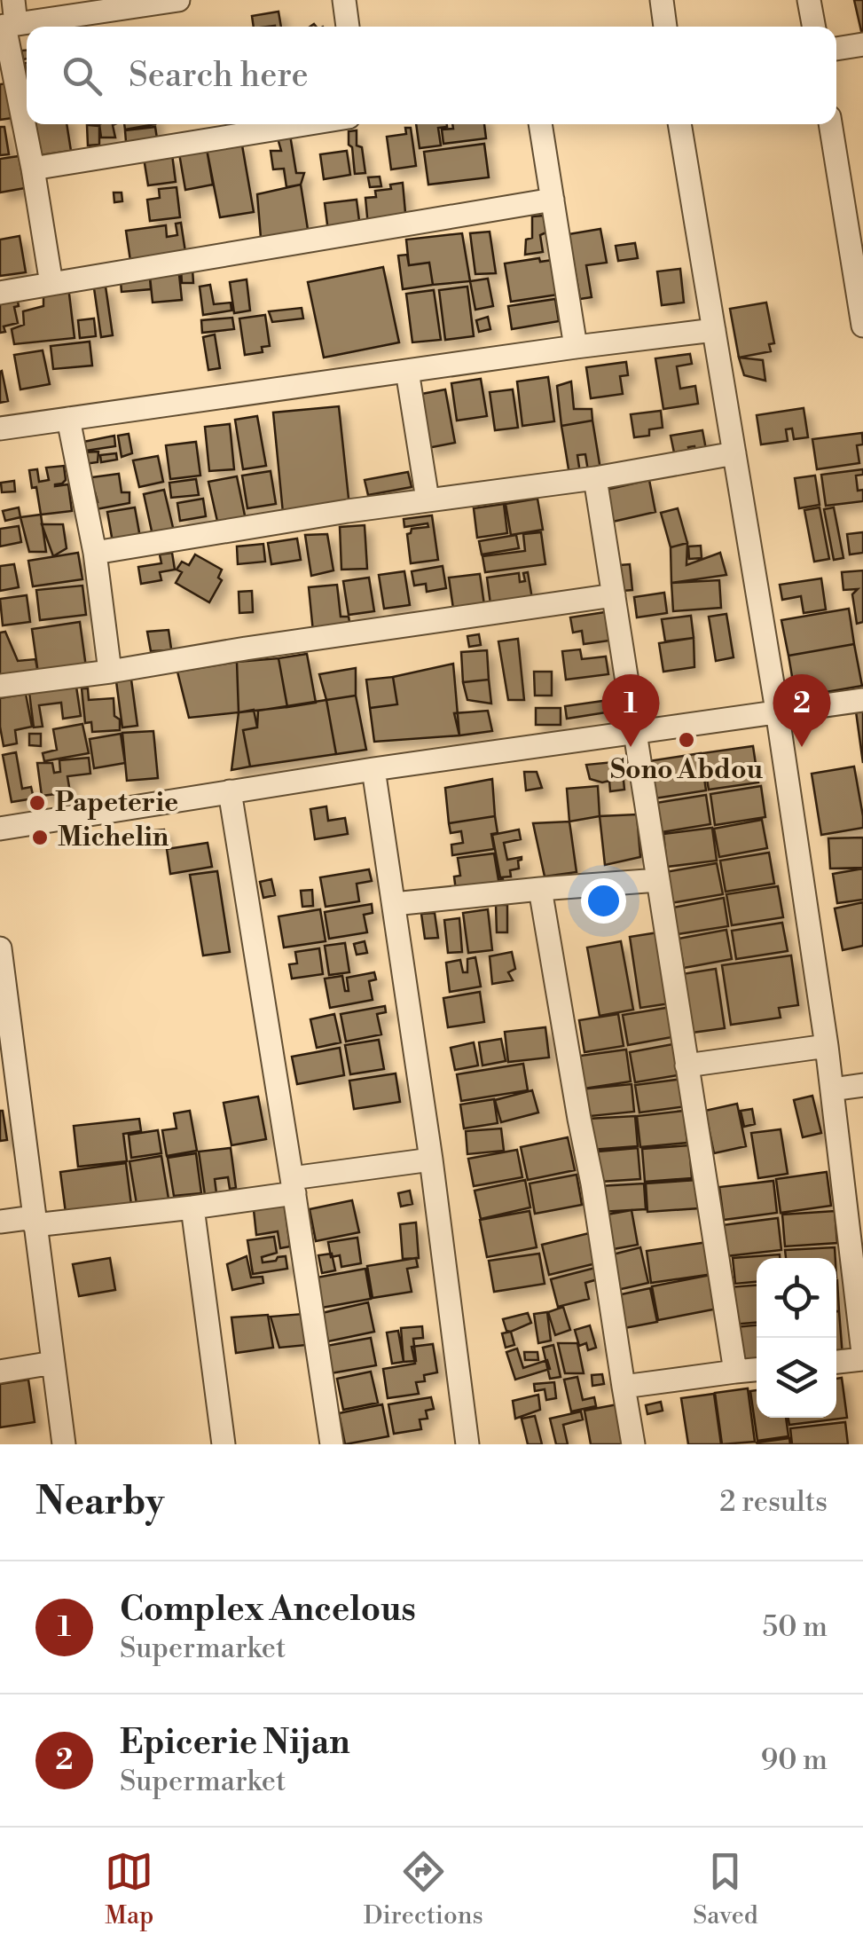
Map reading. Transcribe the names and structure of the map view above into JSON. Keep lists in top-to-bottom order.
{
  "places": ["Sono Abdou", "Papeterie", "Michelin"],
  "page": {
    "search": "Search here",
    "pins": ["1", "2"],
    "heading": ["Nearby", "2 results"],
    "list": [
      {
        "mark": "1",
        "name": "Complex Ancelous",
        "note": "Supermarket",
        "value": "50 m"
      },
      {
        "mark": "2",
        "name": "Epicerie Nijan",
        "note": "Supermarket",
        "value": "90 m"
      }
    ],
    "nav": ["Map", "Directions", "Saved"]
  }
}
